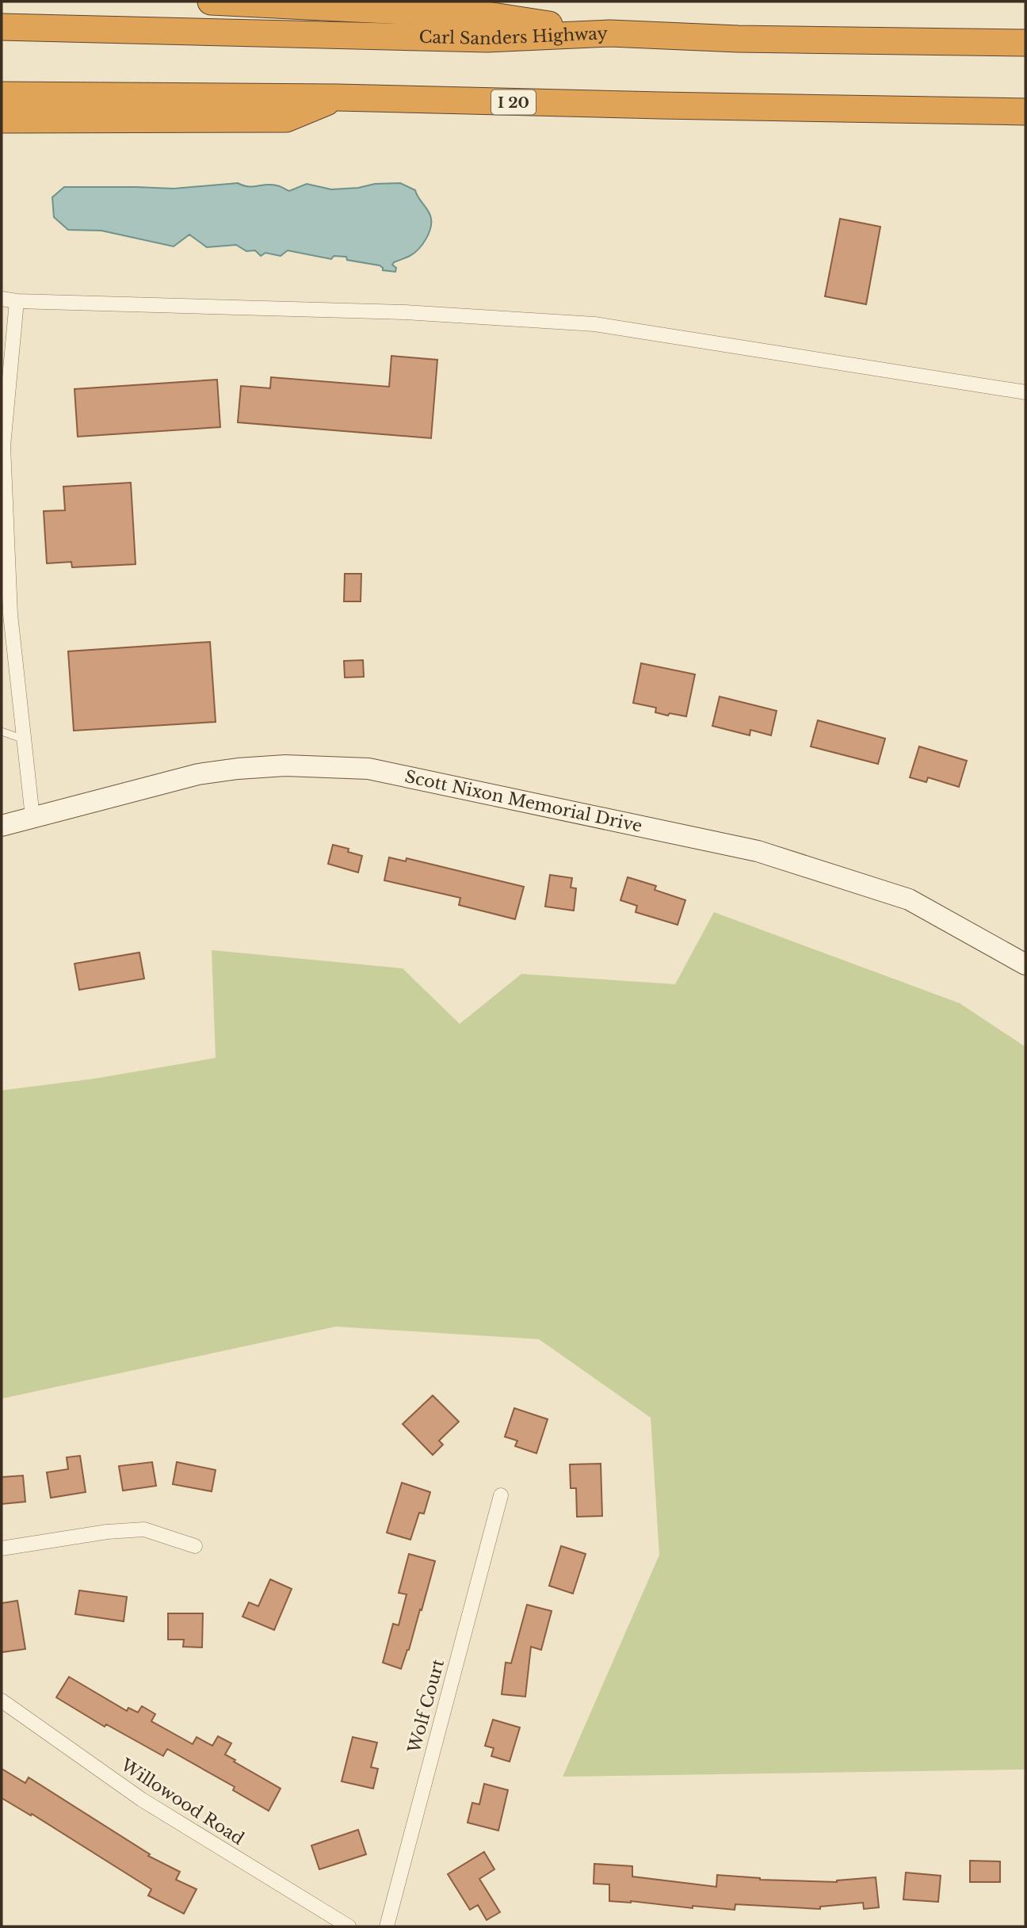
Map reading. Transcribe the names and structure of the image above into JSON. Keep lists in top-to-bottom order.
{
  "streets": {
    "highway": ["Carl Sanders Highway", "I 20"],
    "main road": ["Scott Nixon Memorial Drive"],
    "street": ["Wolf Court", "Willowood Road"]
  }
}
